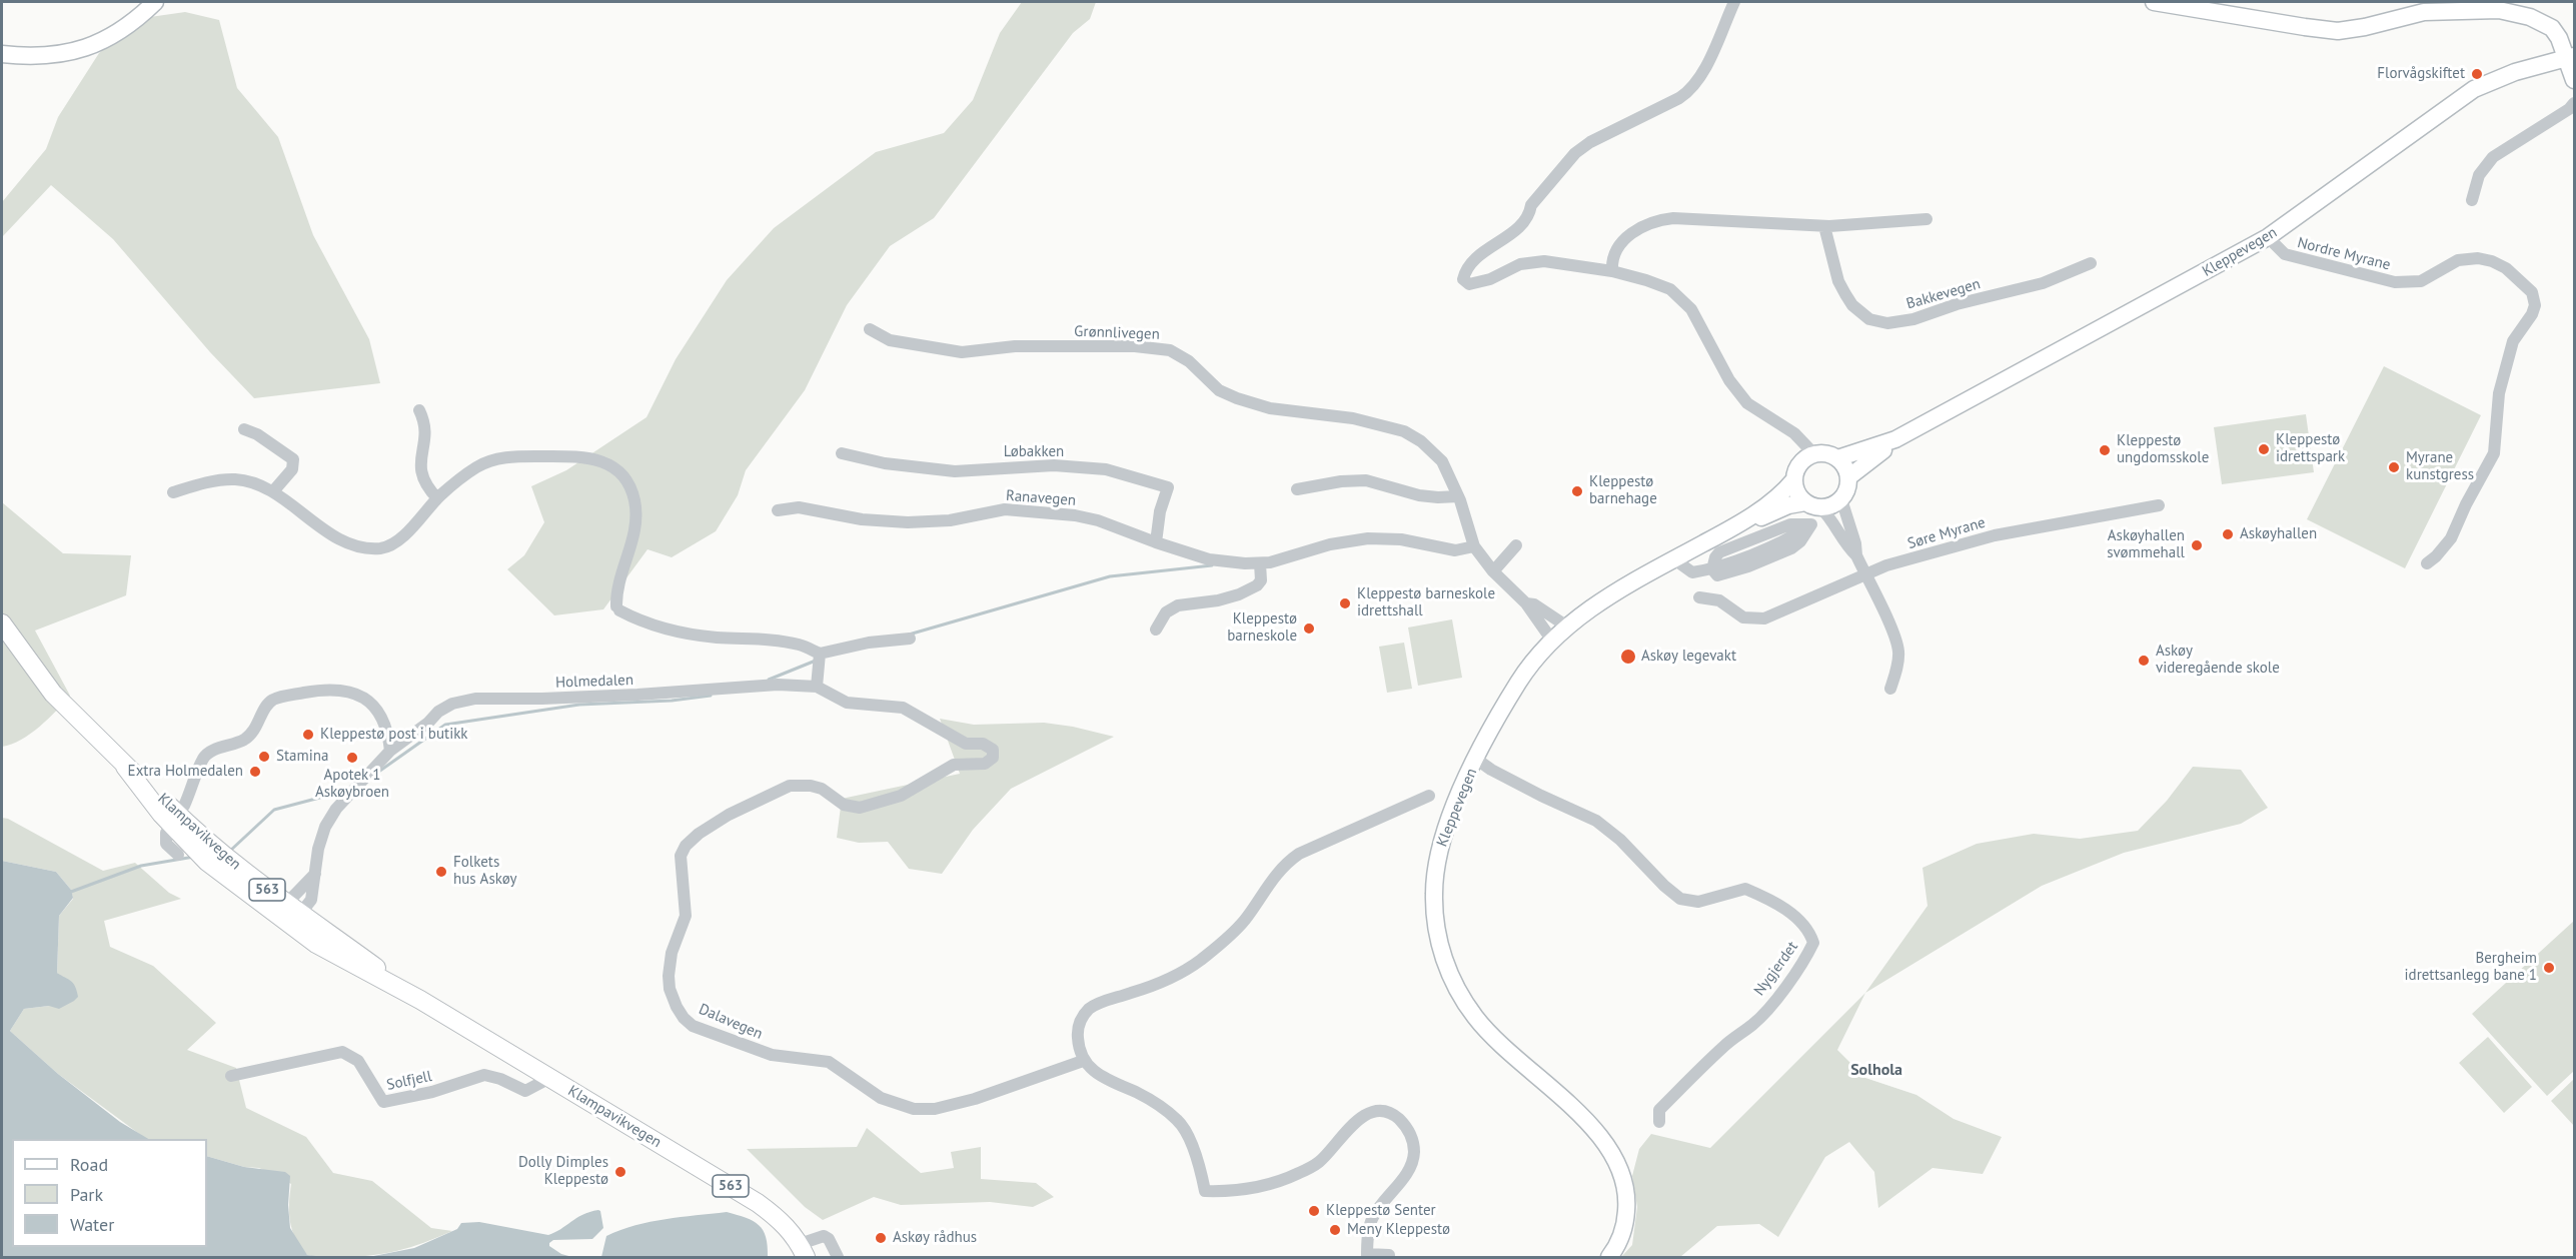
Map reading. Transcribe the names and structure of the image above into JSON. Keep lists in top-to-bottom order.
{
  "streets": {
    "main road": ["Kleppevegen", "Klampavikvegen", "563"],
    "street": [
      "Nordre Myrane",
      "Bakkevegen",
      "Grønnlivegen",
      "Løbakken",
      "Ranavegen",
      "Søre Myrane",
      "Holmedalen",
      "Nygjerdet",
      "Dalavegen",
      "Solfjell"
    ]
  },
  "crossings": [
    ["Kleppevegen", "Nordre Myrane"],
    ["Kleppevegen", "Grønnlivegen"],
    ["Kleppevegen", "Nygjerdet"],
    ["Grønnlivegen", "Ranavegen"],
    ["Løbakken", "Ranavegen"],
    ["Holmedalen", "Klampavikvegen"],
    ["Holmedalen", "Dalavegen"]
  ],
  "districts": ["Solhola"],
  "places": [
    "Florvågskiftet",
    "Kleppestø idrettspark",
    "Kleppestø ungdomsskole",
    "Myrane kunstgress",
    "Kleppestø barnehage",
    "Askøyhallen",
    "Askøyhallen svømmehall",
    "Kleppestø barneskole idrettshall",
    "Kleppestø barneskole",
    "Askøy legevakt",
    "Askøy videregående skole",
    "Kleppestø post i butikk",
    "Stamina",
    "Apotek 1 Askøybroen",
    "Extra Holmedalen",
    "Folkets hus Askøy",
    "Bergheim idrettsanlegg bane 1",
    "Dolly Dimples Kleppestø",
    "Kleppestø Senter",
    "Meny Kleppestø",
    "Askøy rådhus"
  ],
  "legend": ["Road", "Park", "Water"]
}
